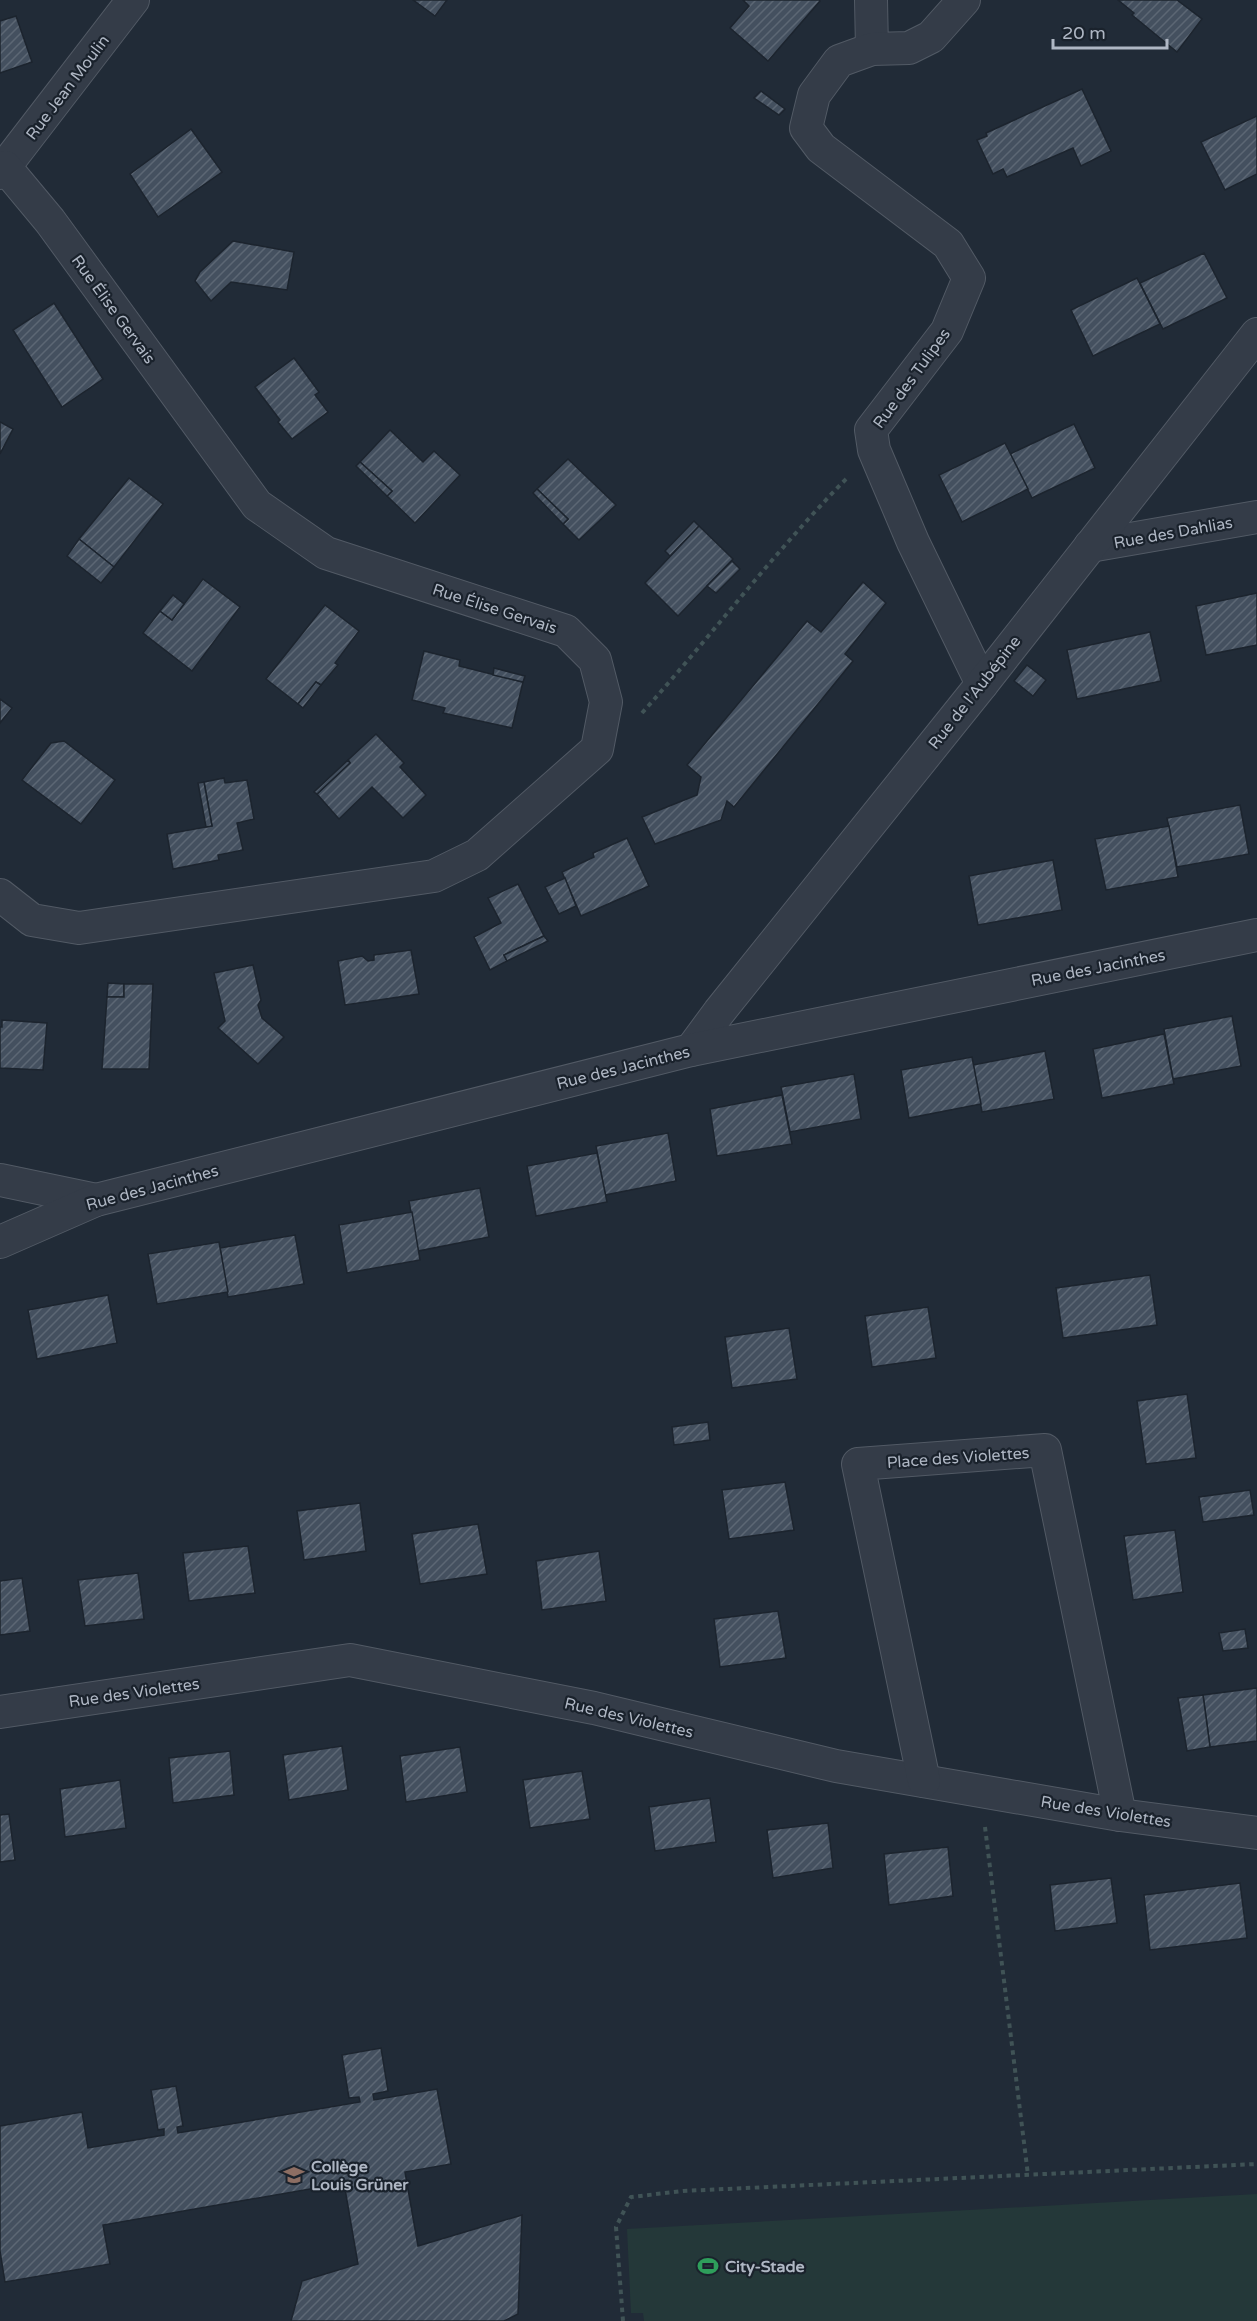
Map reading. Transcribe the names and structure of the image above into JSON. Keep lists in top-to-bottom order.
{
  "streets": {
    "street": [
      "Rue Jean Moulin",
      "Rue Élise Gervais",
      "Rue des Tulipes",
      "Rue des Dahlias",
      "Rue de l'Aubépine",
      "Rue des Jacinthes",
      "Place des Violettes",
      "Rue des Violettes"
    ]
  },
  "crossings": [
    ["Rue Jean Moulin", "Rue Élise Gervais"],
    ["Rue des Tulipes", "Rue de l'Aubépine"],
    ["Rue des Dahlias", "Rue de l'Aubépine"],
    ["Rue de l'Aubépine", "Rue des Jacinthes"],
    ["Place des Violettes", "Rue des Violettes"]
  ],
  "places": {
    "school or university": ["Collège Louis Grüner"],
    "sports": ["City-Stade"]
  },
  "scale_bar": "20 m"
}
